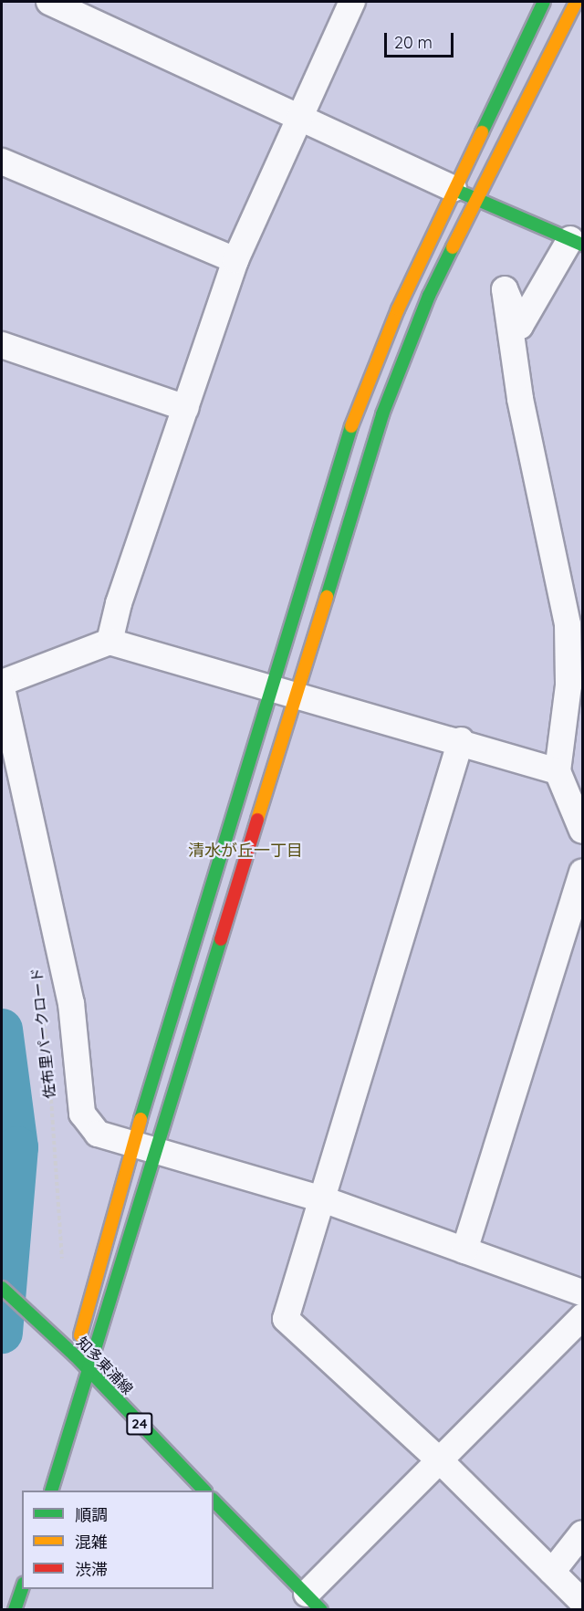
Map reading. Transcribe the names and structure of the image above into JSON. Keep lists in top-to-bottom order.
{
  "streets": {
    "street": ["知多東浦線", "24"],
    "path": ["佐布里パークロード"]
  },
  "districts": ["清水が丘一丁目"],
  "legend": ["順調", "混雑", "渋滞"],
  "scale_bar": "20 m"
}
